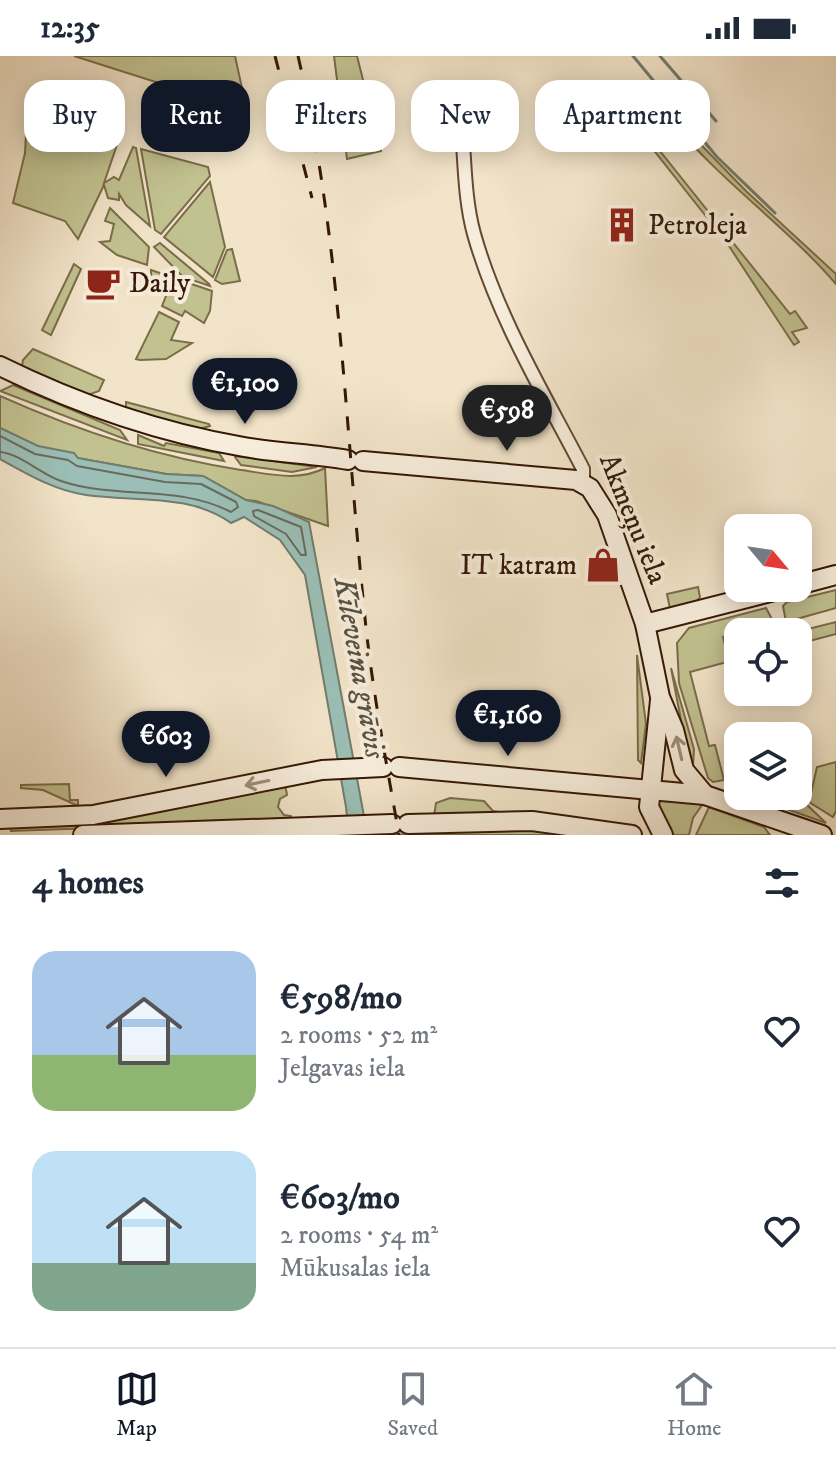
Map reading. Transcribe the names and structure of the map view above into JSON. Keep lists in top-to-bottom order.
{
  "streets": {
    "main road": ["Akmeņu iela"]
  },
  "water": ["Kīleveina grāvis"],
  "places": {
    "building": ["Petroleja"],
    "cafe": ["Daily"],
    "shop": ["IT katram"]
  },
  "north": "bottom right",
  "page": {
    "status": "12:35",
    "chip": [
      "Buy",
      "Rent",
      "Filters",
      "New",
      "Apartment"
    ],
    "price": [
      "€1,100",
      "€598",
      "€1,160",
      "€603"
    ],
    "heading": "4 homes",
    "list": [
      {
        "name": "€598/mo",
        "note": "2 rooms · 52 m² · Jelgavas iela"
      },
      {
        "name": "€603/mo",
        "note": "2 rooms · 54 m² · Mūkusalas iela"
      }
    ],
    "tabs": ["Map", "Saved", "Home"]
  }
}
